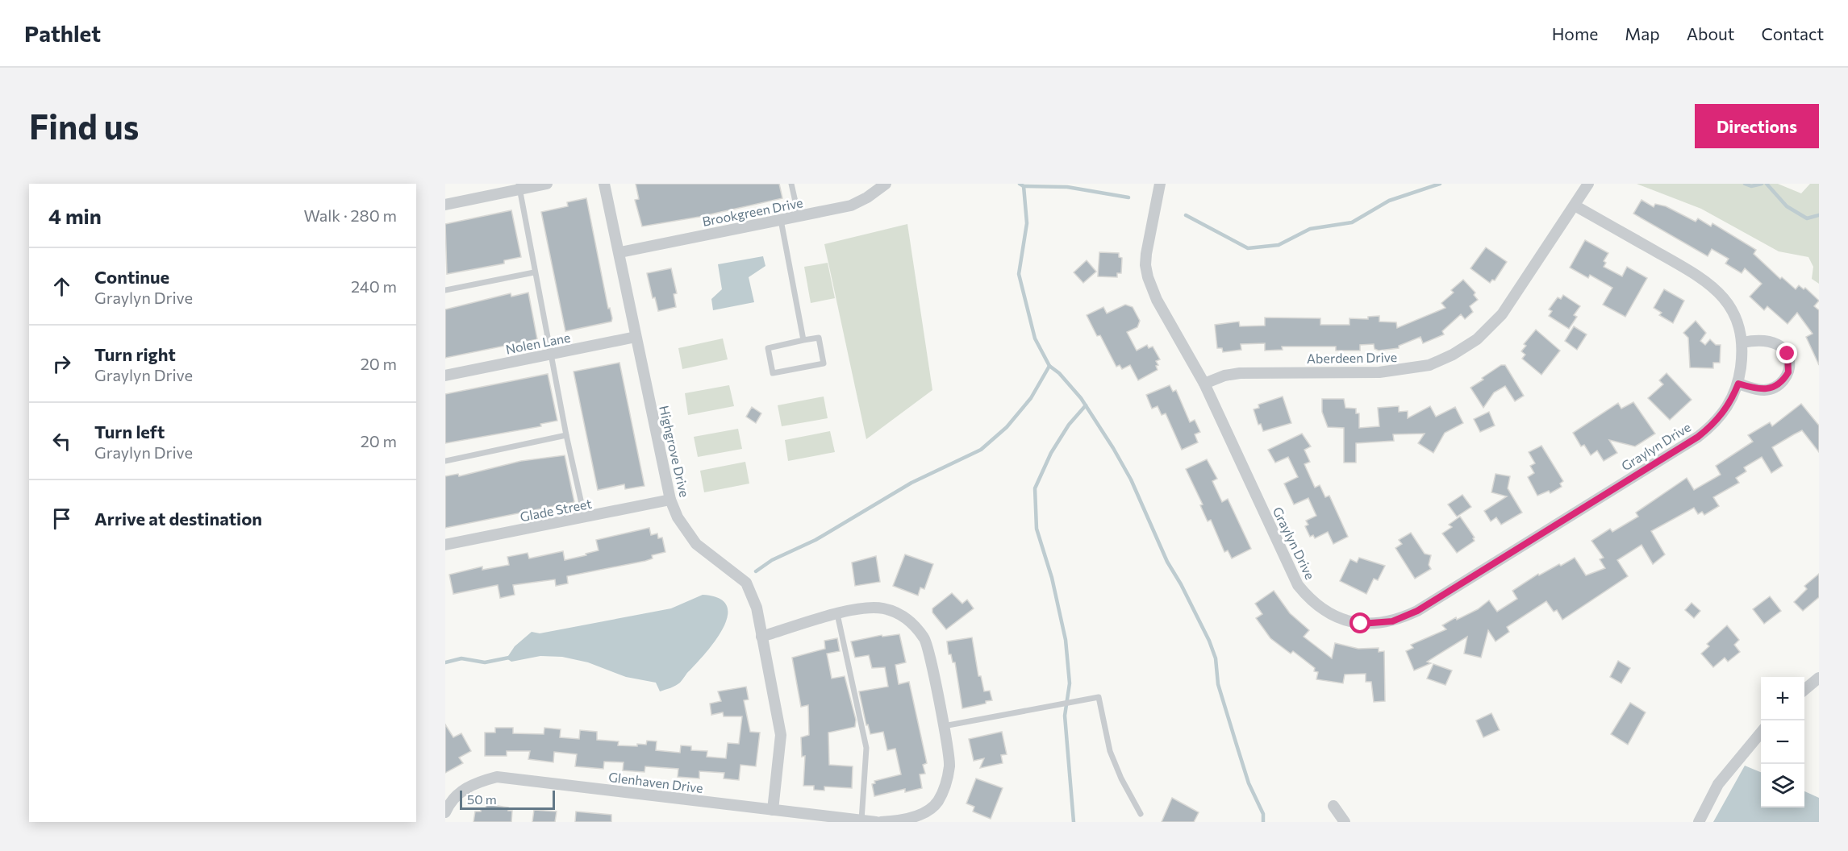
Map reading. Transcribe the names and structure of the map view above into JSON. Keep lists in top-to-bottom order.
{
  "streets": {
    "street": [
      "Brookgreen Drive",
      "Nolen Lane",
      "Aberdeen Drive",
      "Graylyn Drive",
      "Highgrove Drive",
      "Glade Street",
      "Glenhaven Drive"
    ]
  },
  "crossings": [
    ["Brookgreen Drive", "Highgrove Drive"],
    ["Nolen Lane", "Highgrove Drive"],
    ["Aberdeen Drive", "Graylyn Drive"],
    ["Highgrove Drive", "Glade Street"],
    ["Highgrove Drive", "Glenhaven Drive"]
  ],
  "scale_bar": "50 m",
  "page": {
    "header": "Pathlet",
    "nav": [
      "Home",
      "Map",
      "About",
      "Contact"
    ],
    "buttons": "Directions",
    "title": "Find us",
    "heading": ["4 min", "Walk · 280 m"],
    "list": [
      ["Continue", "Graylyn Drive", "240 m"],
      ["Turn right", "Graylyn Drive", "20 m"],
      ["Turn left", "Graylyn Drive", "20 m"],
      "Arrive at destination"
    ],
    "map_buttons": ["+", "−"],
    "scale": "50 m"
  }
}
